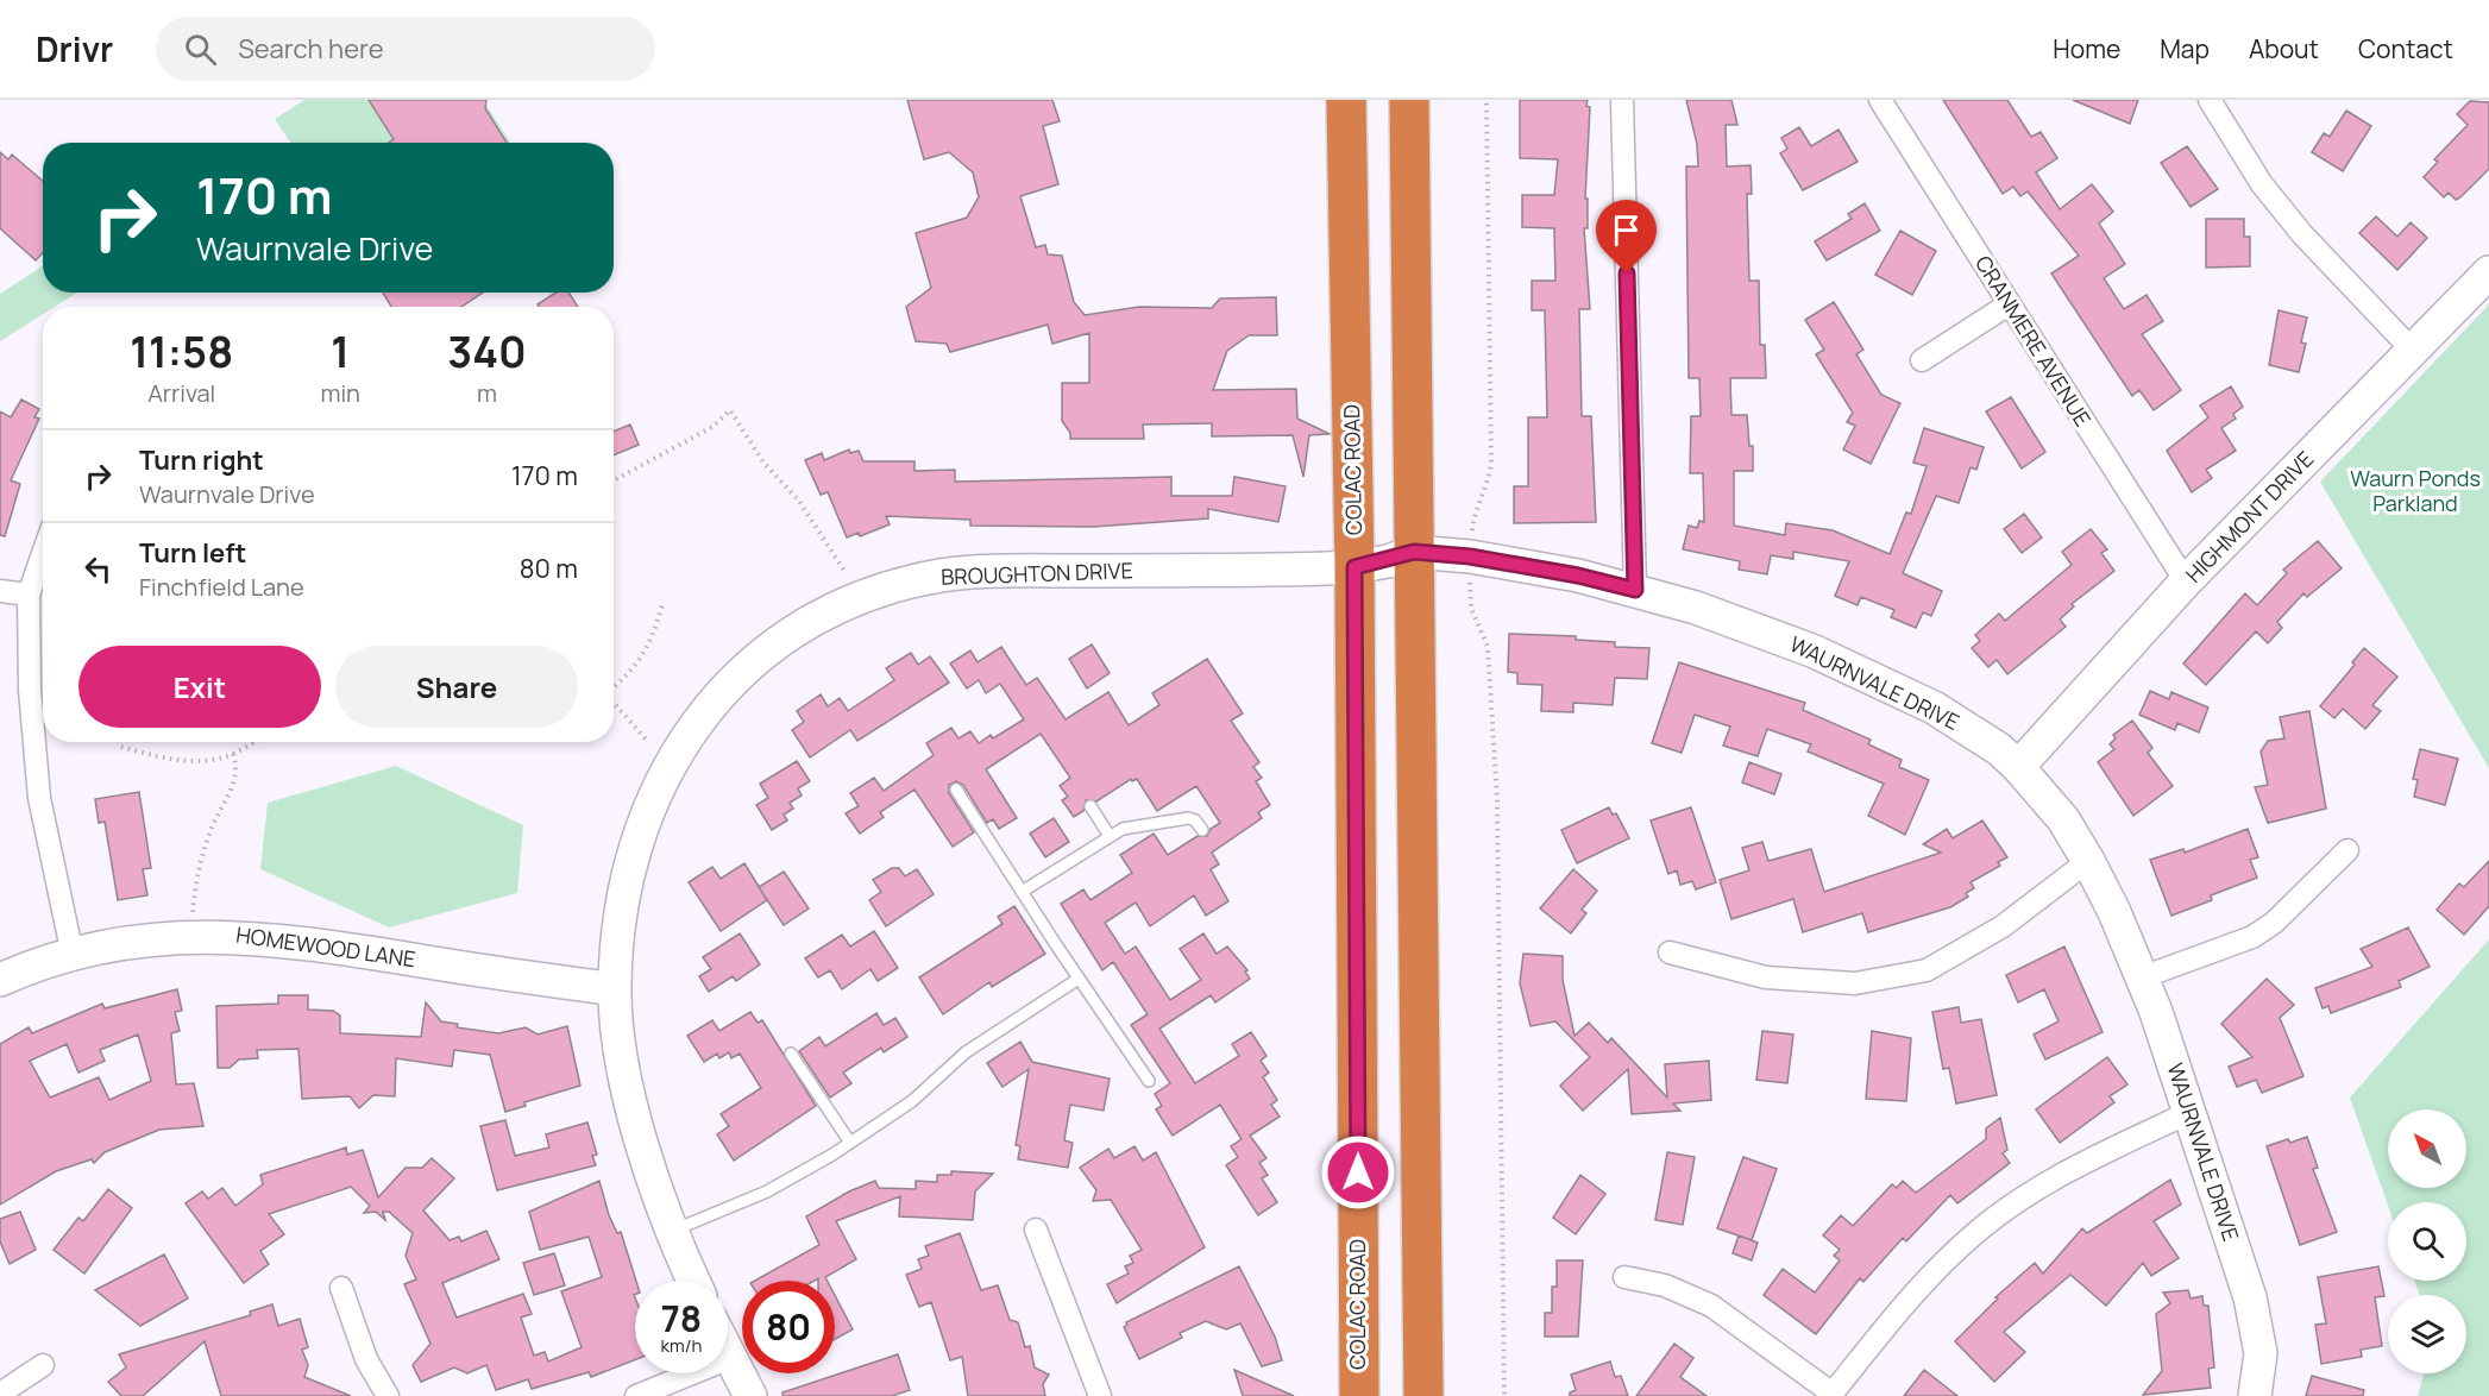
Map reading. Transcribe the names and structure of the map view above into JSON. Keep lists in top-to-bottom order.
{
  "streets": {
    "highway": ["COLAC ROAD"],
    "street": [
      "CRANMERE AVENUE",
      "HIGHMONT DRIVE",
      "BROUGHTON DRIVE",
      "WAURNVALE DRIVE",
      "HOMEWOOD LANE"
    ]
  },
  "crossings": [
    ["CRANMERE AVENUE", "HIGHMONT DRIVE"],
    ["COLAC ROAD", "BROUGHTON DRIVE"],
    ["COLAC ROAD", "WAURNVALE DRIVE"],
    ["HIGHMONT DRIVE", "WAURNVALE DRIVE"],
    ["BROUGHTON DRIVE", "WAURNVALE DRIVE"],
    ["BROUGHTON DRIVE", "HOMEWOOD LANE"]
  ],
  "parks": ["Waurn Ponds Parkland"],
  "north": "top left",
  "page": {
    "header": "Drivr",
    "search": "Search here",
    "nav": [
      "Home",
      "Map",
      "About",
      "Contact"
    ],
    "turn": ["170 m", "Waurnvale Drive"],
    "eta": [
      "11:58",
      "Arrival",
      "1",
      "min",
      "340",
      "m"
    ],
    "list": [
      {
        "name": "Turn right",
        "note": "Waurnvale Drive",
        "value": "170 m"
      },
      {
        "name": "Turn left",
        "note": "Finchfield Lane",
        "value": "80 m"
      }
    ],
    "buttons": ["Exit", "Share"],
    "speed": "78 km/h",
    "limit": "80"
  }
}
